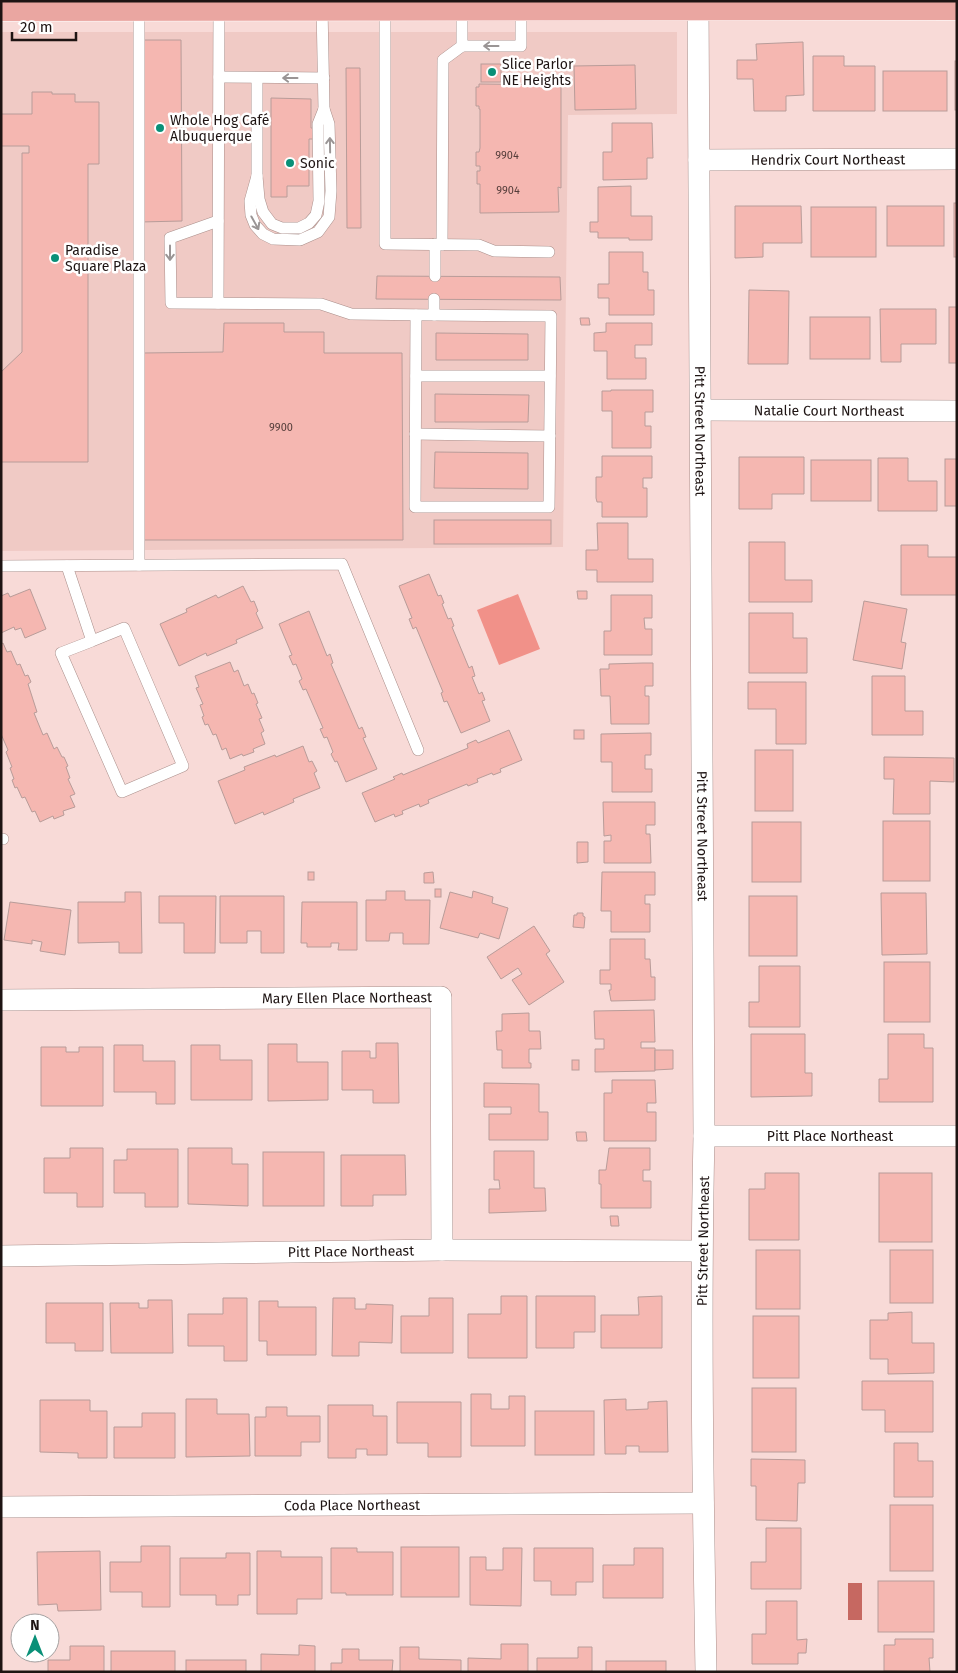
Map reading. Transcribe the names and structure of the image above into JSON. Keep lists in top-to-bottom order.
{
  "streets": {
    "street": [
      "Hendrix Court Northeast",
      "Natalie Court Northeast",
      "Pitt Street Northeast",
      "Mary Ellen Place Northeast",
      "Pitt Place Northeast",
      "Coda Place Northeast"
    ]
  },
  "crossings": [
    ["Hendrix Court Northeast", "Pitt Street Northeast"],
    ["Natalie Court Northeast", "Pitt Street Northeast"],
    ["Pitt Street Northeast", "Pitt Place Northeast"],
    ["Pitt Street Northeast", "Coda Place Northeast"],
    ["Mary Ellen Place Northeast", "Pitt Place Northeast"]
  ],
  "places": [
    "Slice Parlor NE Heights",
    "Whole Hog Café Albuquerque",
    "Sonic",
    "Paradise Square Plaza"
  ],
  "house_numbers": ["9904", "9904", "9900"],
  "scale_bar": "20 m",
  "north": "top"
}
